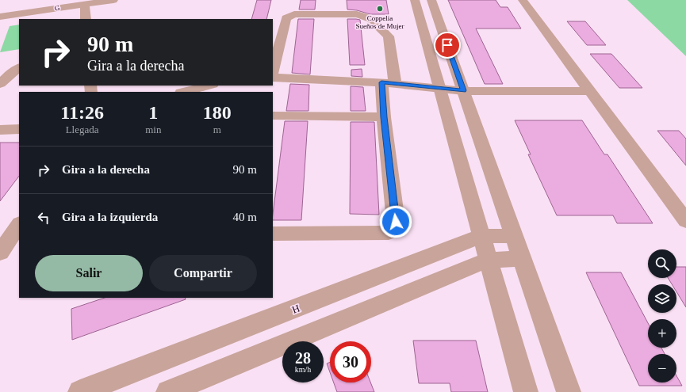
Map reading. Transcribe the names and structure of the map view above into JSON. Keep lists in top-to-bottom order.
{
  "streets": {
    "street": ["G", "H"]
  },
  "places": ["Coppelia Sueños de Mujer"],
  "page": {
    "turn": ["90 m", "Gira a la derecha"],
    "eta": [
      "11:26",
      "Llegada",
      "1",
      "min",
      "180",
      "m"
    ],
    "list": [
      {
        "name": "Gira a la derecha",
        "value": "90 m"
      },
      {
        "name": "Gira a la izquierda",
        "value": "40 m"
      }
    ],
    "buttons": ["Salir", "Compartir"],
    "map_buttons": ["+", "−"],
    "speed": "28 km/h",
    "limit": "30"
  }
}
